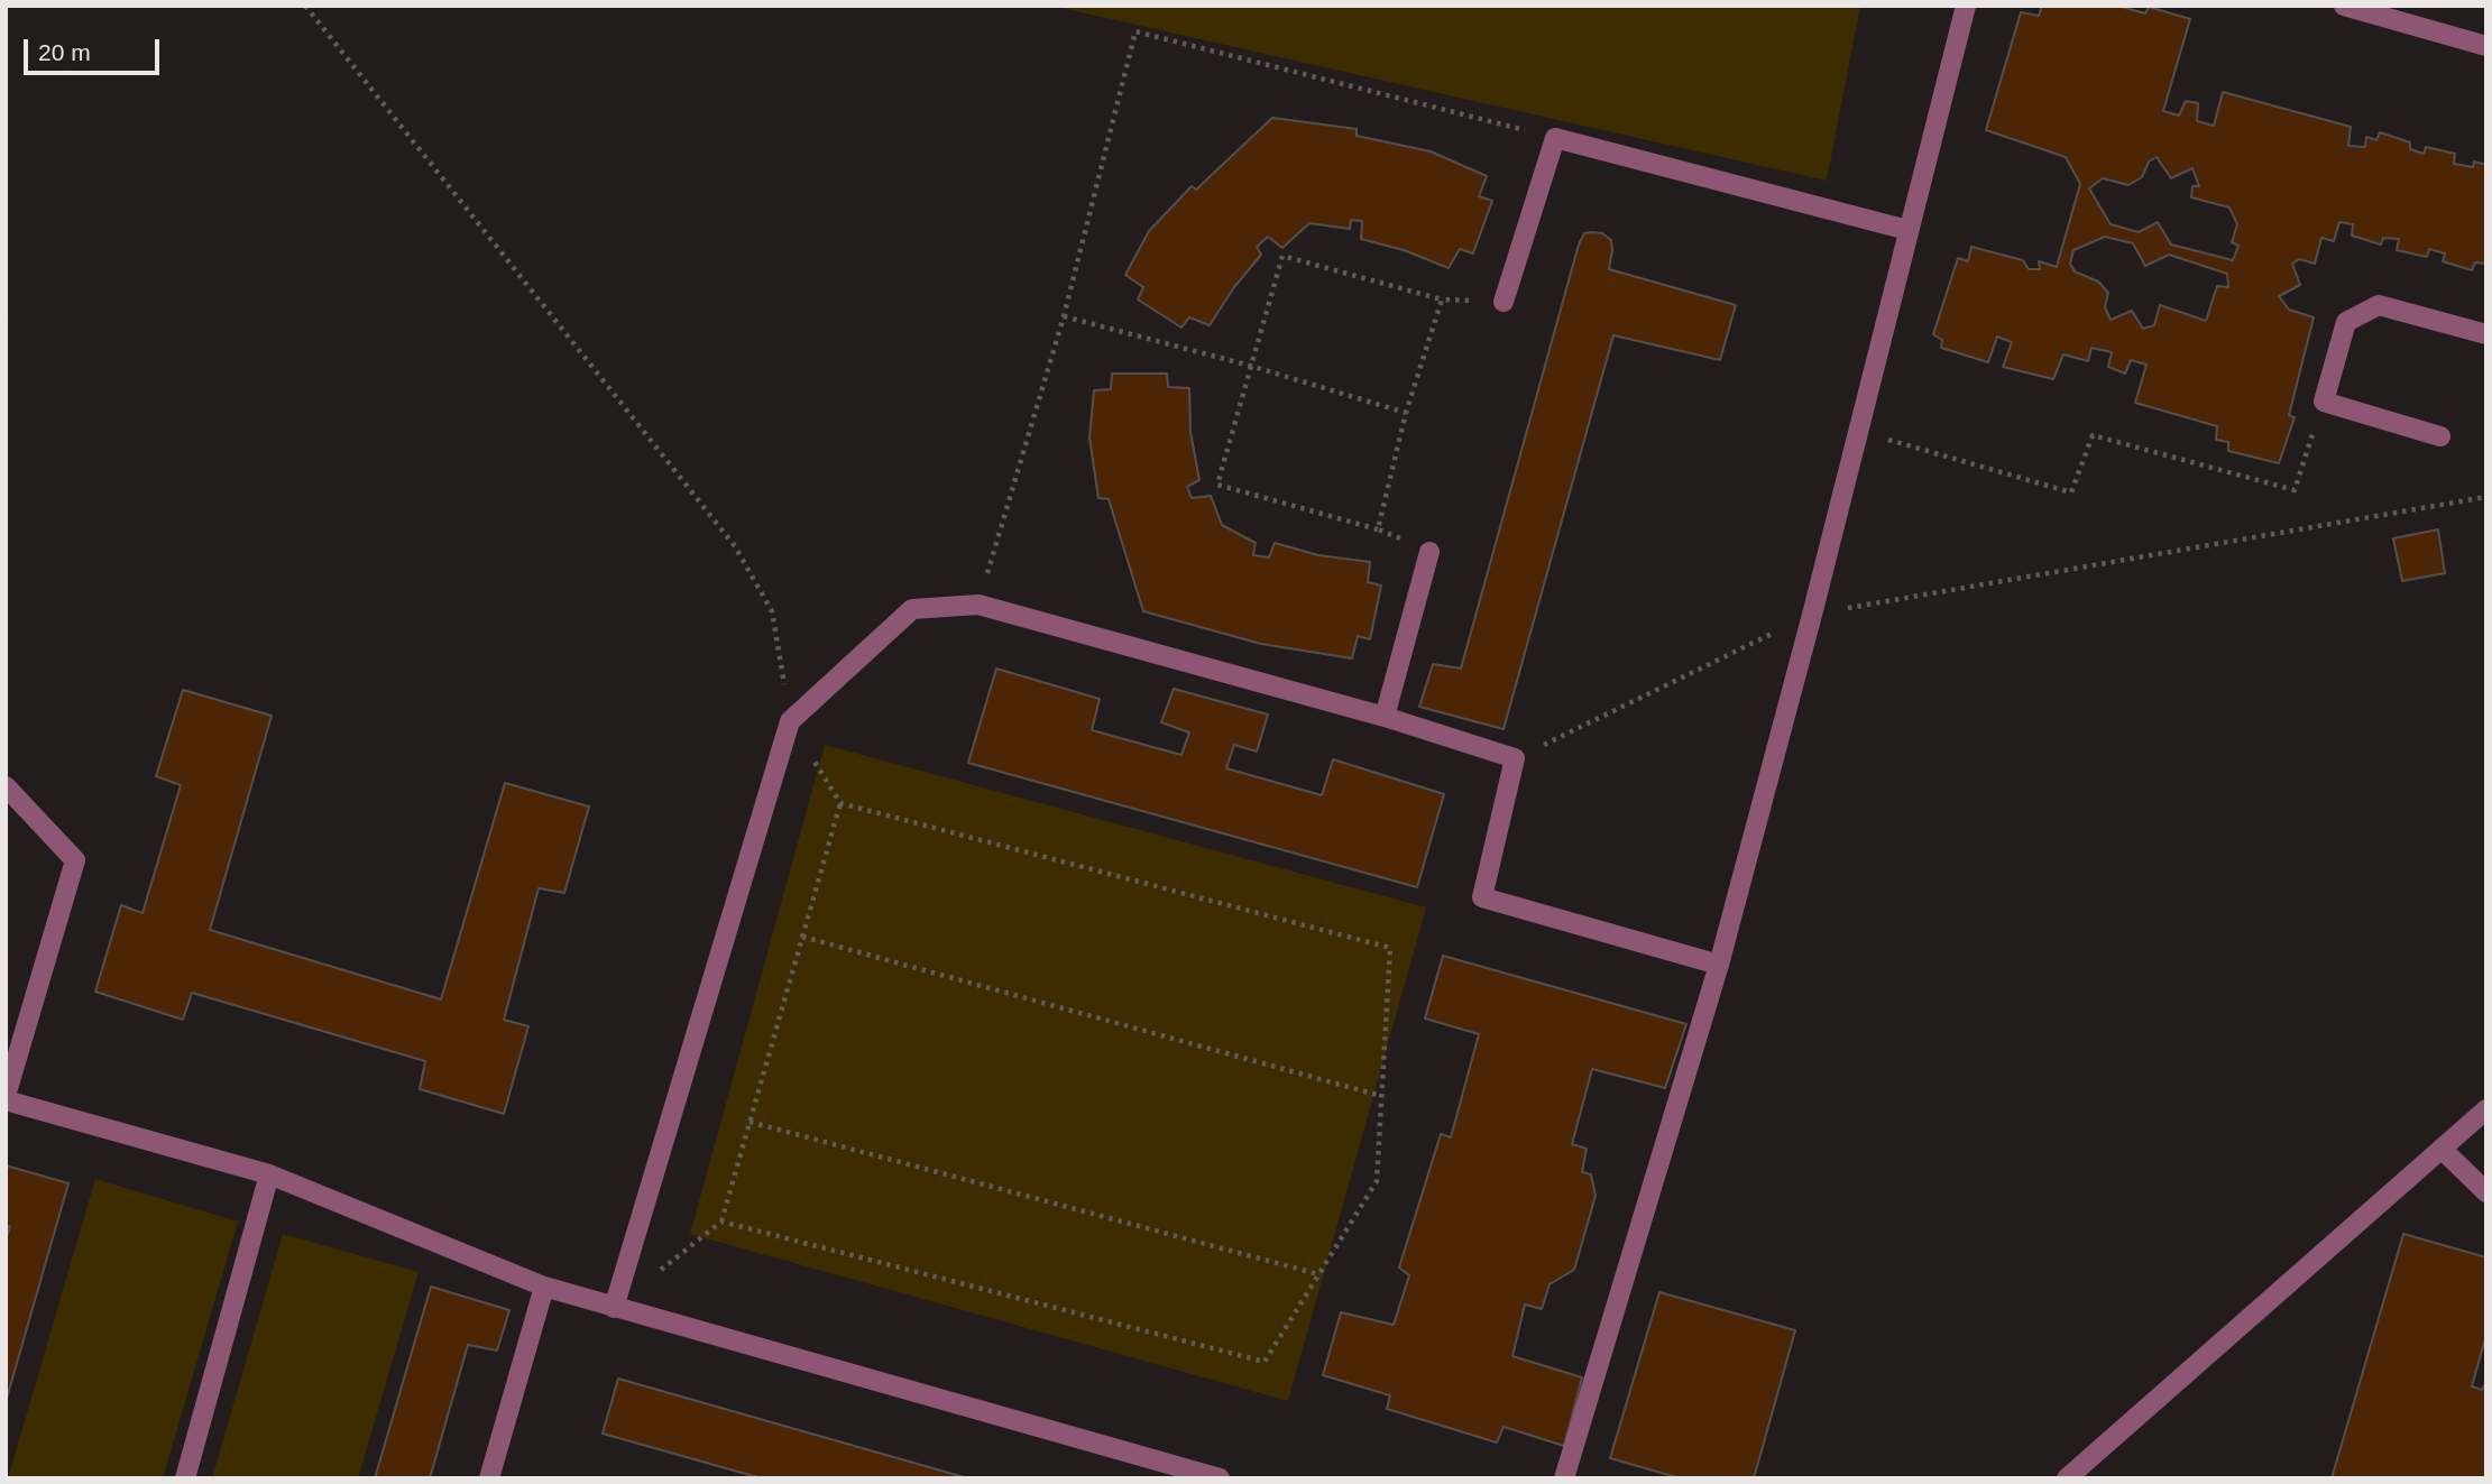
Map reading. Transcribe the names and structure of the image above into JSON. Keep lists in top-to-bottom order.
{
  "scale_bar": "20 m"
}
